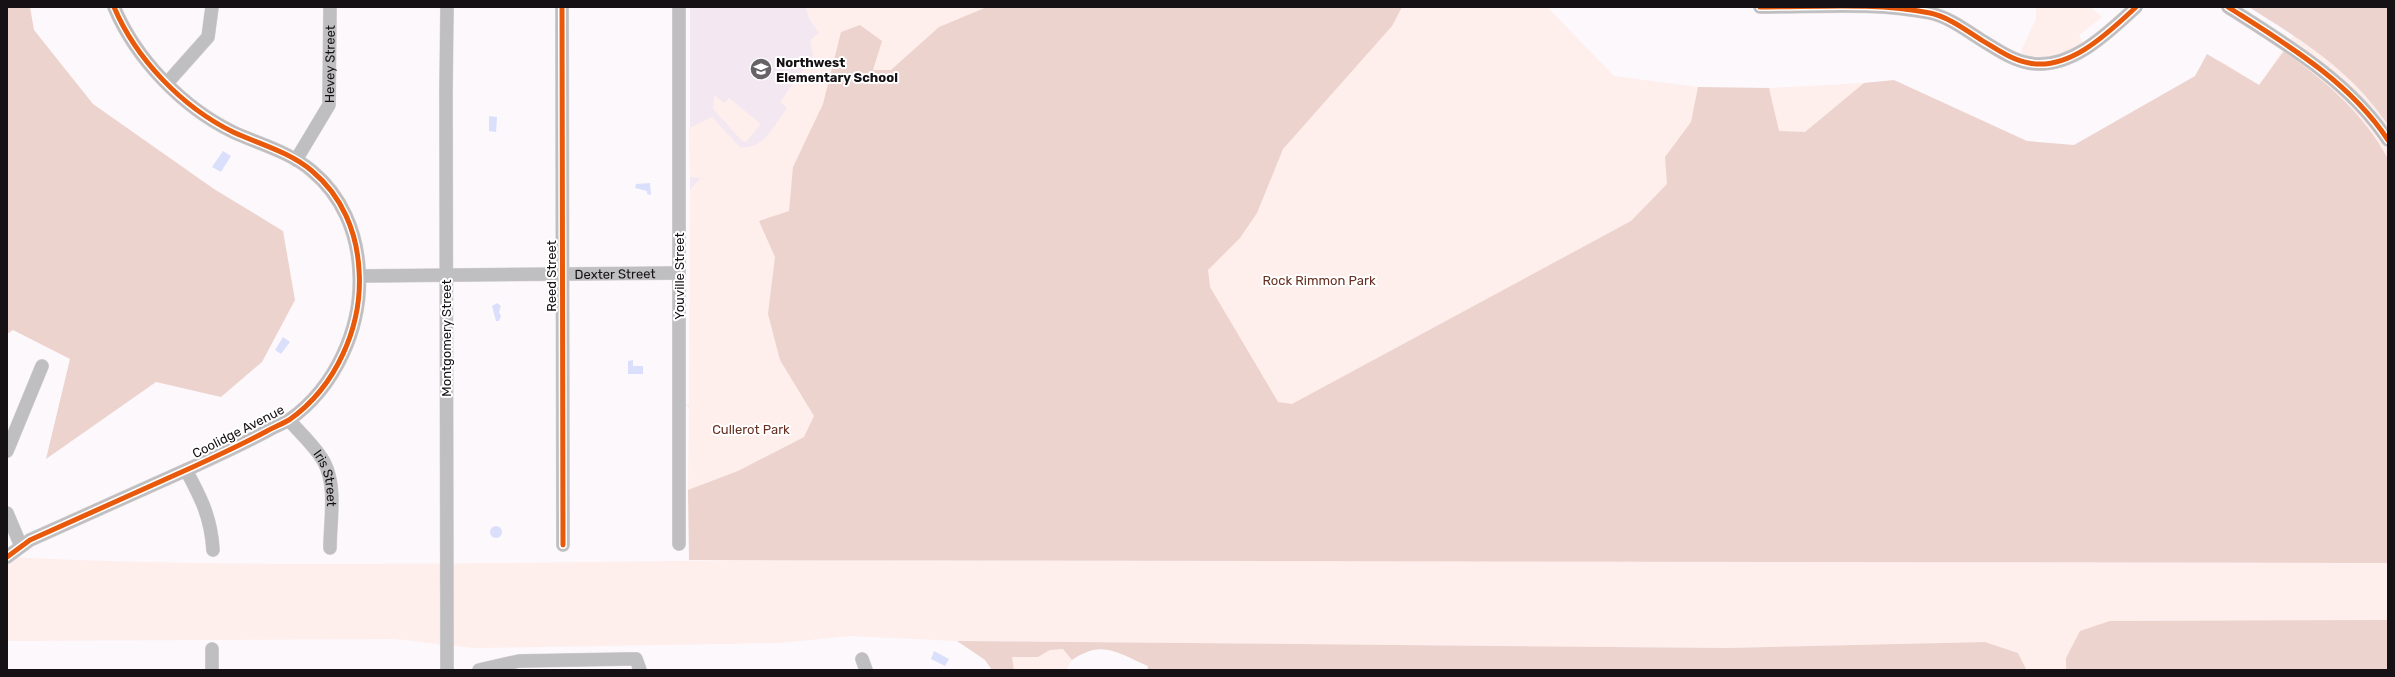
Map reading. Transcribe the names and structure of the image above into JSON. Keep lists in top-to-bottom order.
{
  "streets": {
    "street": [
      "Hevey Street",
      "Dexter Street",
      "Reed Street",
      "Youville Street",
      "Montgomery Street",
      "Coolidge Avenue",
      "Iris Street"
    ]
  },
  "crossings": [
    ["Hevey Street", "Coolidge Avenue"],
    ["Dexter Street", "Reed Street"],
    ["Dexter Street", "Youville Street"],
    ["Dexter Street", "Montgomery Street"],
    ["Dexter Street", "Coolidge Avenue"],
    ["Coolidge Avenue", "Iris Street"]
  ],
  "parks": ["Rock Rimmon Park", "Cullerot Park"],
  "places": {
    "school or university": ["Northwest Elementary School"]
  }
}
